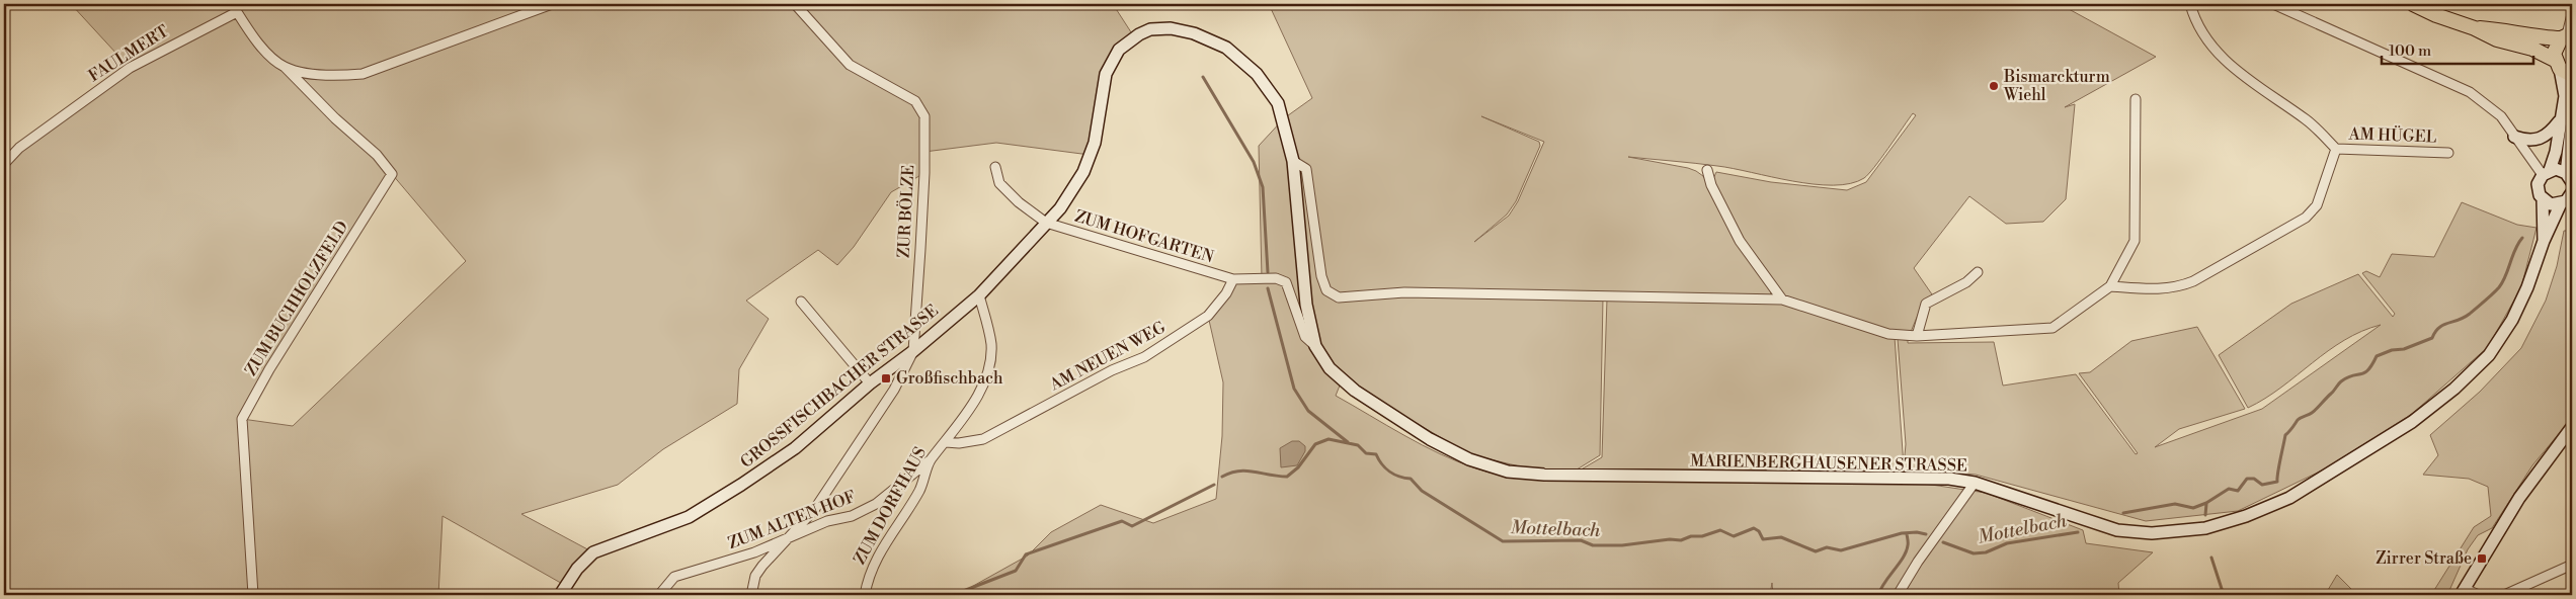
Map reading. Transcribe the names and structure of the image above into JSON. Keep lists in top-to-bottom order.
{
  "streets": {
    "main road": ["GROSSFISCHBACHER STRASSE", "MARIENBERGHAUSENER STRASSE"],
    "street": [
      "FAULMERT",
      "AM HÜGEL",
      "ZUR BÖLZE",
      "ZUM HOFGARTEN",
      "ZUM BUCHHOLZFELD",
      "AM NEUEN WEG",
      "ZUM DORFHAUS",
      "ZUM ALTEN HOF"
    ]
  },
  "crossings": [
    ["FAULMERT", "ZUM BUCHHOLZFELD"],
    ["ZUR BÖLZE", "GROSSFISCHBACHER STRASSE"],
    ["ZUM HOFGARTEN", "AM NEUEN WEG"],
    ["ZUM HOFGARTEN", "GROSSFISCHBACHER STRASSE"],
    ["AM NEUEN WEG", "ZUM DORFHAUS"],
    ["GROSSFISCHBACHER STRASSE", "MARIENBERGHAUSENER STRASSE"],
    ["GROSSFISCHBACHER STRASSE", "ZUM DORFHAUS"],
    ["ZUM DORFHAUS", "ZUM ALTEN HOF"]
  ],
  "water": ["Mottelbach"],
  "places": {
    "other": ["Bismarckturm Wiehl"],
    "transit": ["Großfischbach", "Zirrer Straße"]
  },
  "scale_bar": "100 m"
}
